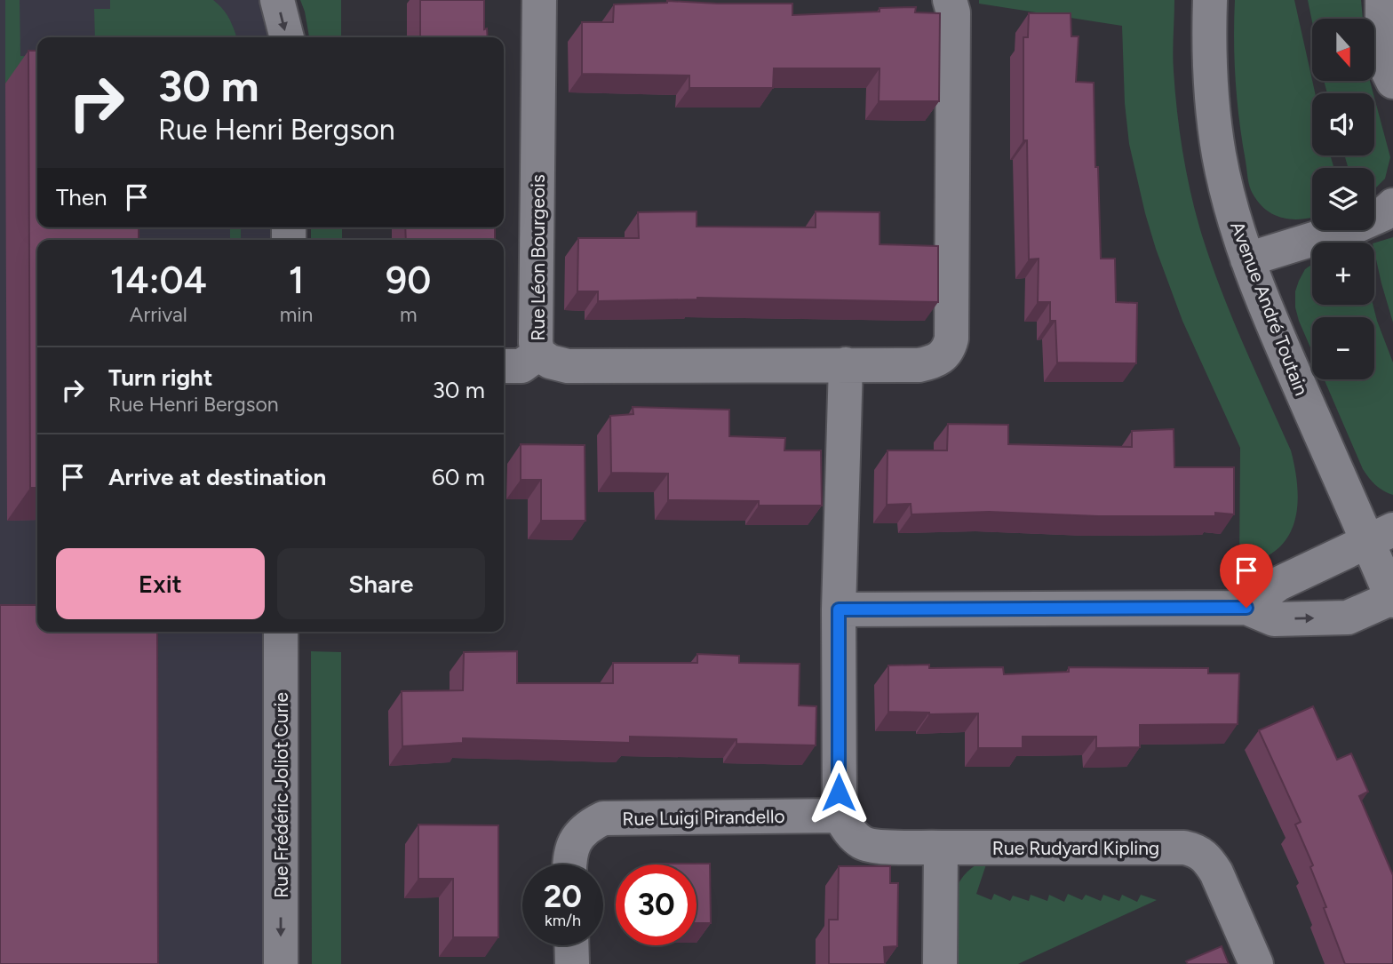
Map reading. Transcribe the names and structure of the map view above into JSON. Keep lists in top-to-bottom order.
{
  "streets": {
    "street": [
      "Rue Léon Bourgeois",
      "Avenue André Toutain",
      "Rue Frédéric Joliot Curie",
      "Rue Luigi Pirandello",
      "Rue Rudyard Kipling"
    ]
  },
  "one_way": ["Rue Frédéric Joliot Curie"],
  "north": "bottom",
  "page": {
    "map_buttons": ["+", "−"],
    "turn": ["30 m", "Rue Henri Bergson"],
    "then": "Then",
    "eta": [
      "14:04",
      "Arrival",
      "1",
      "min",
      "90",
      "m"
    ],
    "list": [
      {
        "name": "Turn right",
        "note": "Rue Henri Bergson",
        "value": "30 m"
      },
      {
        "name": "Arrive at destination",
        "value": "60 m"
      }
    ],
    "buttons": ["Exit", "Share"],
    "speed": "20 km/h",
    "limit": "30"
  }
}
